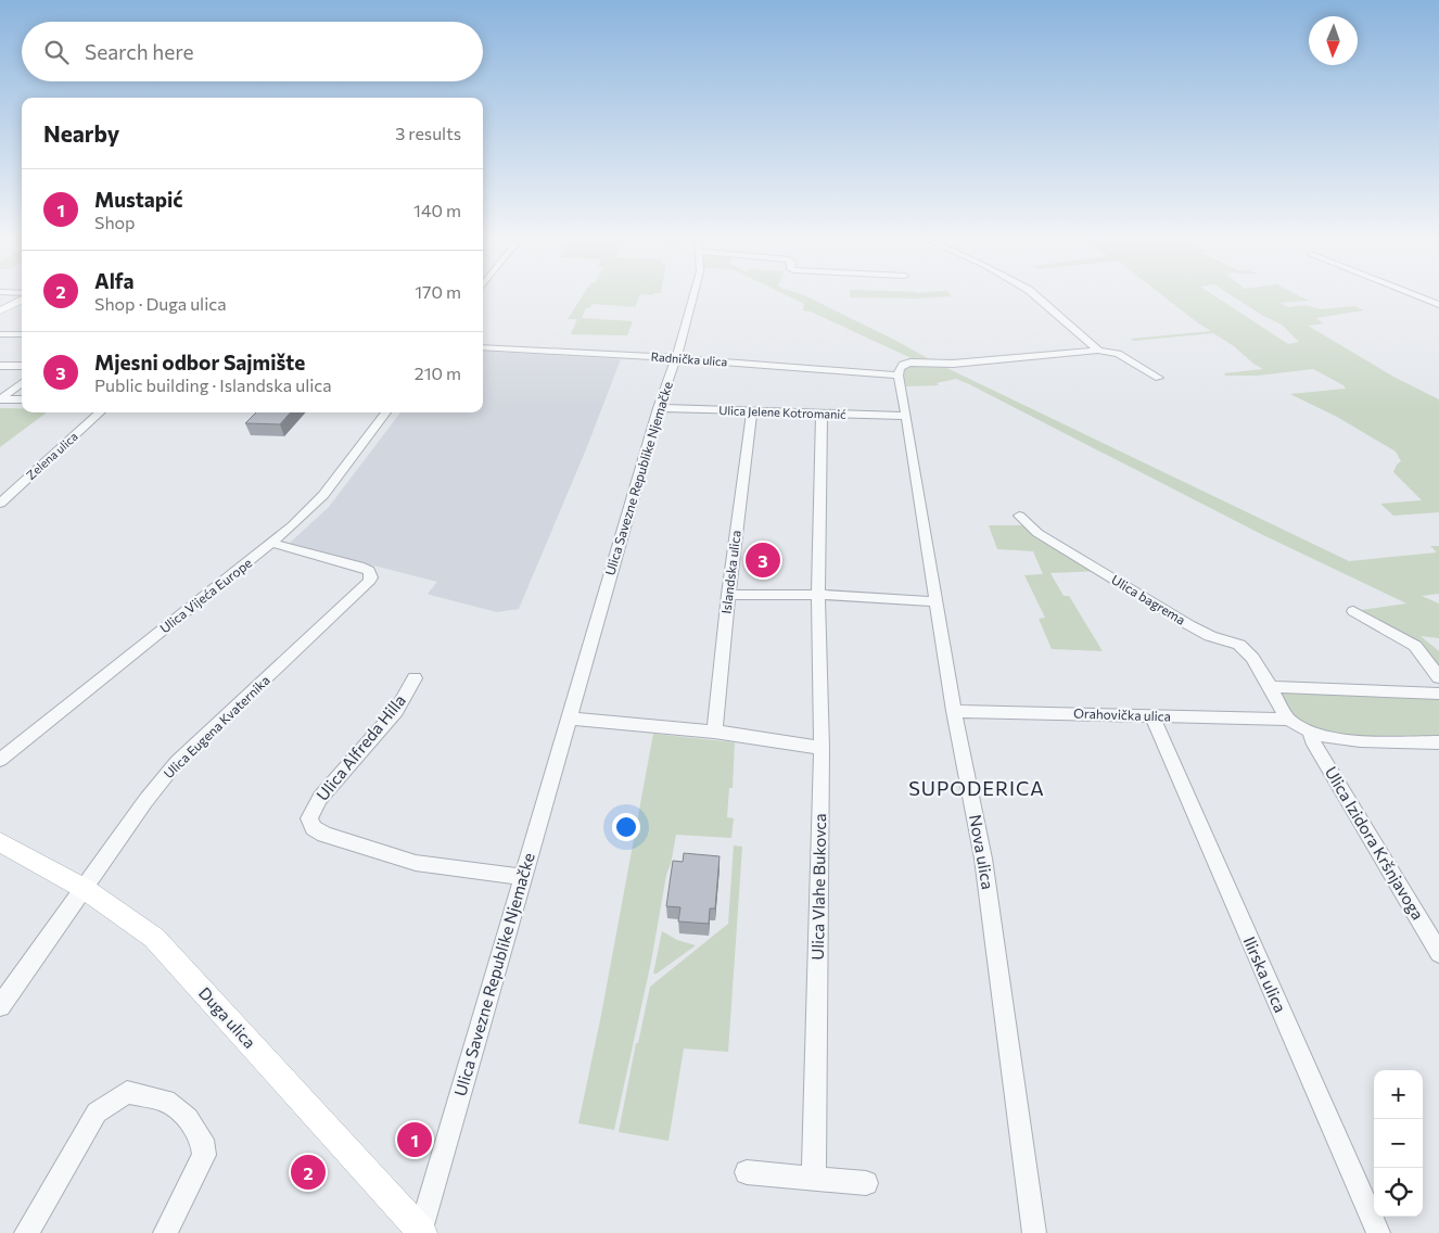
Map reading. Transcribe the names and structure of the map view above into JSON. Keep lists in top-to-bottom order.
{
  "streets": {
    "main road": ["Duga ulica"],
    "street": [
      "Radnička ulica",
      "Ulica Jelene Kotromanić",
      "Zelena ulica",
      "Ulica Savezne Republike Njemačke",
      "Islandska ulica",
      "Ulica Vijeća Europe",
      "Ulica bagrema",
      "Orahovička ulica",
      "Ulica Eugena Kvaternika",
      "Ulica Alfreda Hilla",
      "Ulica Izidora Kršnjavoga",
      "Nova ulica",
      "Ulica Vlahe Bukovca",
      "Ilirska ulica"
    ]
  },
  "crossings": [
    ["Radnička ulica", "Ulica Savezne Republike Njemačke"],
    ["Radnička ulica", "Nova ulica"],
    ["Ulica Jelene Kotromanić", "Ulica Savezne Republike Njemačke"],
    ["Ulica Jelene Kotromanić", "Islandska ulica"],
    ["Ulica Jelene Kotromanić", "Nova ulica"],
    ["Ulica Jelene Kotromanić", "Ulica Vlahe Bukovca"],
    ["Ulica Savezne Republike Njemačke", "Ulica Alfreda Hilla"],
    ["Ulica Savezne Republike Njemačke", "Duga ulica"],
    ["Ulica Vijeća Europe", "Ulica Eugena Kvaternika"],
    ["Orahovička ulica", "Nova ulica"],
    ["Orahovička ulica", "Ilirska ulica"],
    ["Ulica Eugena Kvaternika", "Duga ulica"]
  ],
  "districts": ["SUPODERICA"],
  "north": "bottom",
  "page": {
    "search": "Search here",
    "heading": ["Nearby", "3 results"],
    "list": [
      {
        "mark": "1",
        "name": "Mustapić",
        "note": "Shop",
        "value": "140 m"
      },
      {
        "mark": "2",
        "name": "Alfa",
        "note": "Shop · Duga ulica",
        "value": "170 m"
      },
      {
        "mark": "3",
        "name": "Mjesni odbor Sajmište",
        "note": "Public building · Islandska ulica",
        "value": "210 m"
      }
    ],
    "pins": ["3", "1", "2"],
    "map_buttons": ["+", "−"]
  }
}
